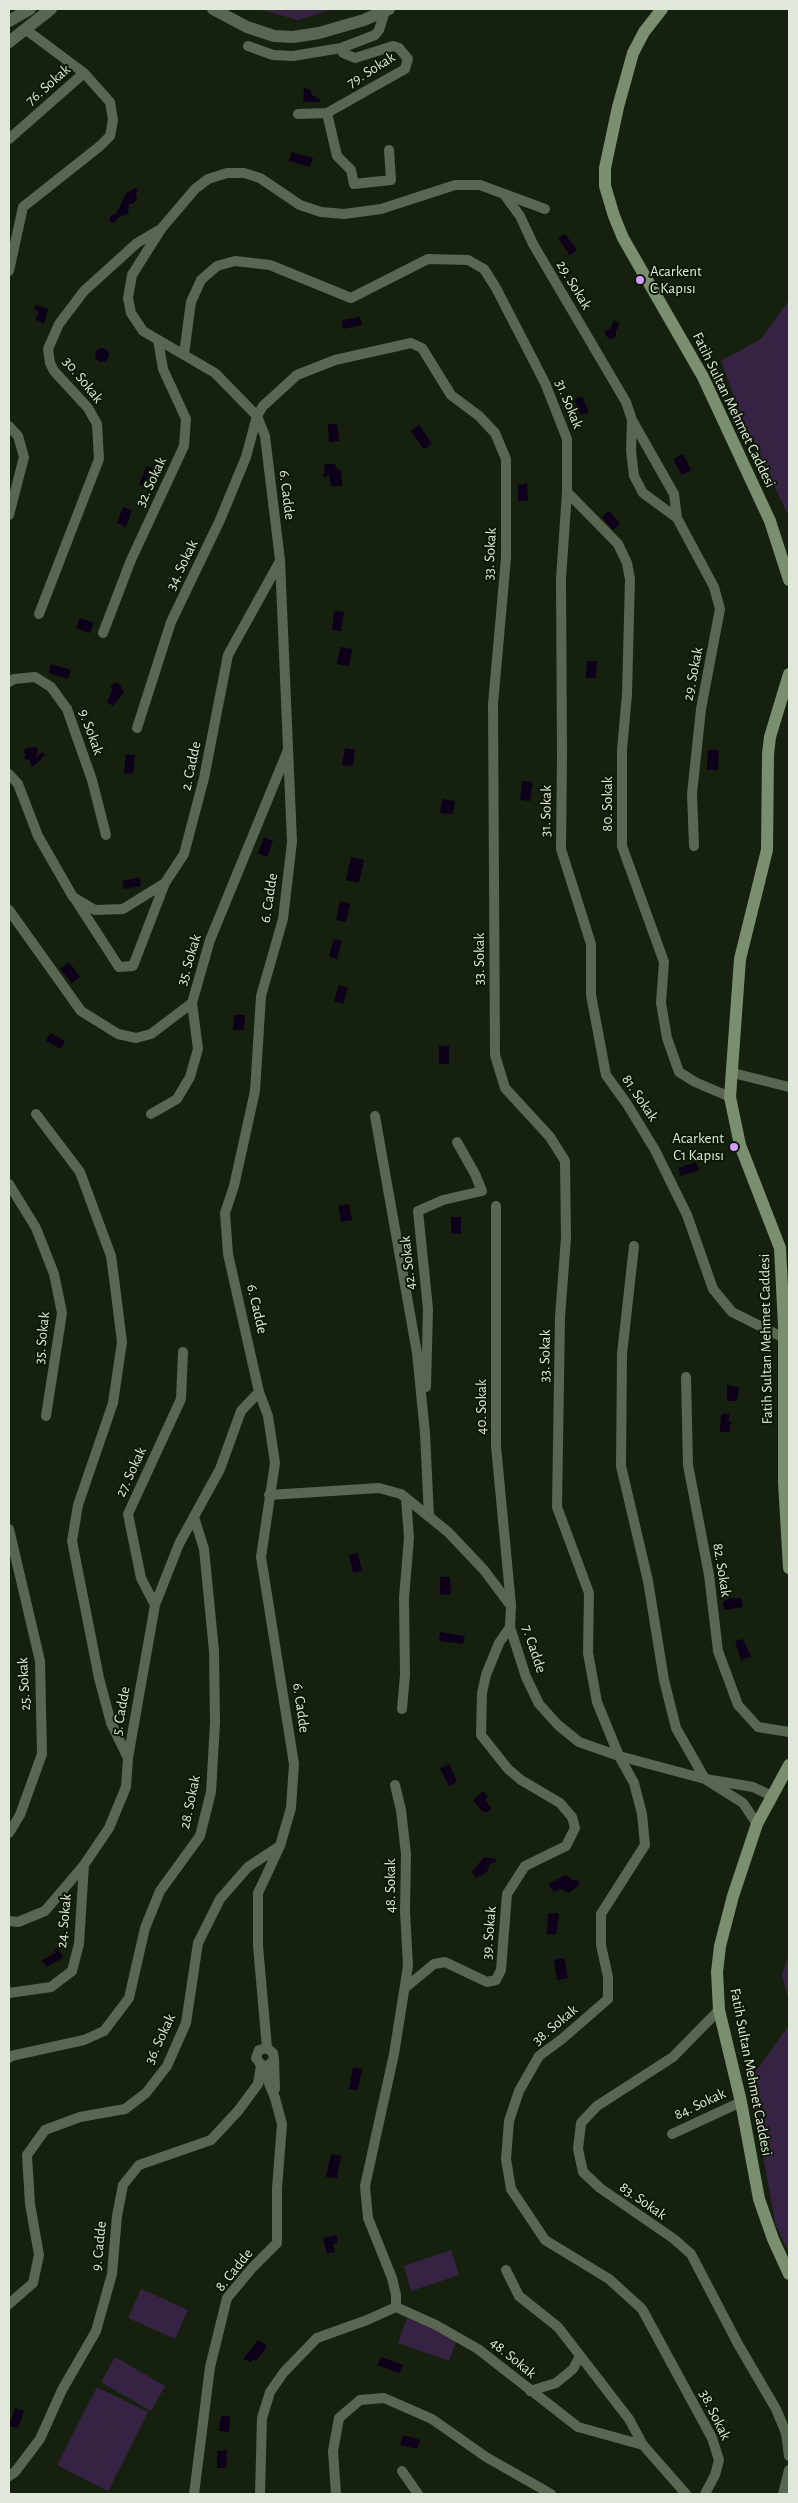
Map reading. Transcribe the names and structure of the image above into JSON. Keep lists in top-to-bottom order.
{
  "streets": {
    "main road": ["Fatih Sultan Mehmet Caddesi"],
    "street": [
      "79. Sokak",
      "76. Sokak",
      "29. Sokak",
      "30. Sokak",
      "31. Sokak",
      "32. Sokak",
      "6. Cadde",
      "33. Sokak",
      "34. Sokak",
      "9. Sokak",
      "2. Cadde",
      "80. Sokak",
      "35. Sokak",
      "81. Sokak",
      "42. Sokak",
      "40. Sokak",
      "27. Sokak",
      "82. Sokak",
      "7. Cadde",
      "25. Sokak",
      "5. Cadde",
      "28. Sokak",
      "48. Sokak",
      "24. Sokak",
      "39. Sokak",
      "38. Sokak",
      "36. Sokak",
      "84. Sokak",
      "83. Sokak",
      "9. Cadde",
      "8. Cadde"
    ]
  },
  "crossings": [
    ["29. Sokak", "6. Cadde"],
    ["30. Sokak", "6. Cadde"],
    ["31. Sokak", "6. Cadde"],
    ["31. Sokak", "80. Sokak"],
    ["31. Sokak", "81. Sokak"],
    ["Fatih Sultan Mehmet Caddesi", "80. Sokak"],
    ["Fatih Sultan Mehmet Caddesi", "81. Sokak"],
    ["Fatih Sultan Mehmet Caddesi", "7. Cadde"],
    ["Fatih Sultan Mehmet Caddesi", "84. Sokak"],
    ["Fatih Sultan Mehmet Caddesi", "83. Sokak"],
    ["32. Sokak", "6. Cadde"],
    ["6. Cadde", "33. Sokak"],
    ["6. Cadde", "34. Sokak"],
    ["6. Cadde", "2. Cadde"],
    ["6. Cadde", "35. Sokak"],
    ["6. Cadde", "5. Cadde"],
    ["6. Cadde", "36. Sokak"],
    ["6. Cadde", "9. Cadde"],
    ["6. Cadde", "8. Cadde"],
    ["33. Sokak", "34. Sokak"],
    ["33. Sokak", "7. Cadde"],
    ["33. Sokak", "38. Sokak"],
    ["40. Sokak", "7. Cadde"],
    ["27. Sokak", "5. Cadde"],
    ["7. Cadde", "39. Sokak"],
    ["7. Cadde", "38. Sokak"],
    ["5. Cadde", "28. Sokak"],
    ["5. Cadde", "24. Sokak"],
    ["48. Sokak", "39. Sokak"],
    ["9. Cadde", "8. Cadde"]
  ],
  "places": ["Acarkent C Kapısı", "Acarkent C1 Kapısı"]
}
